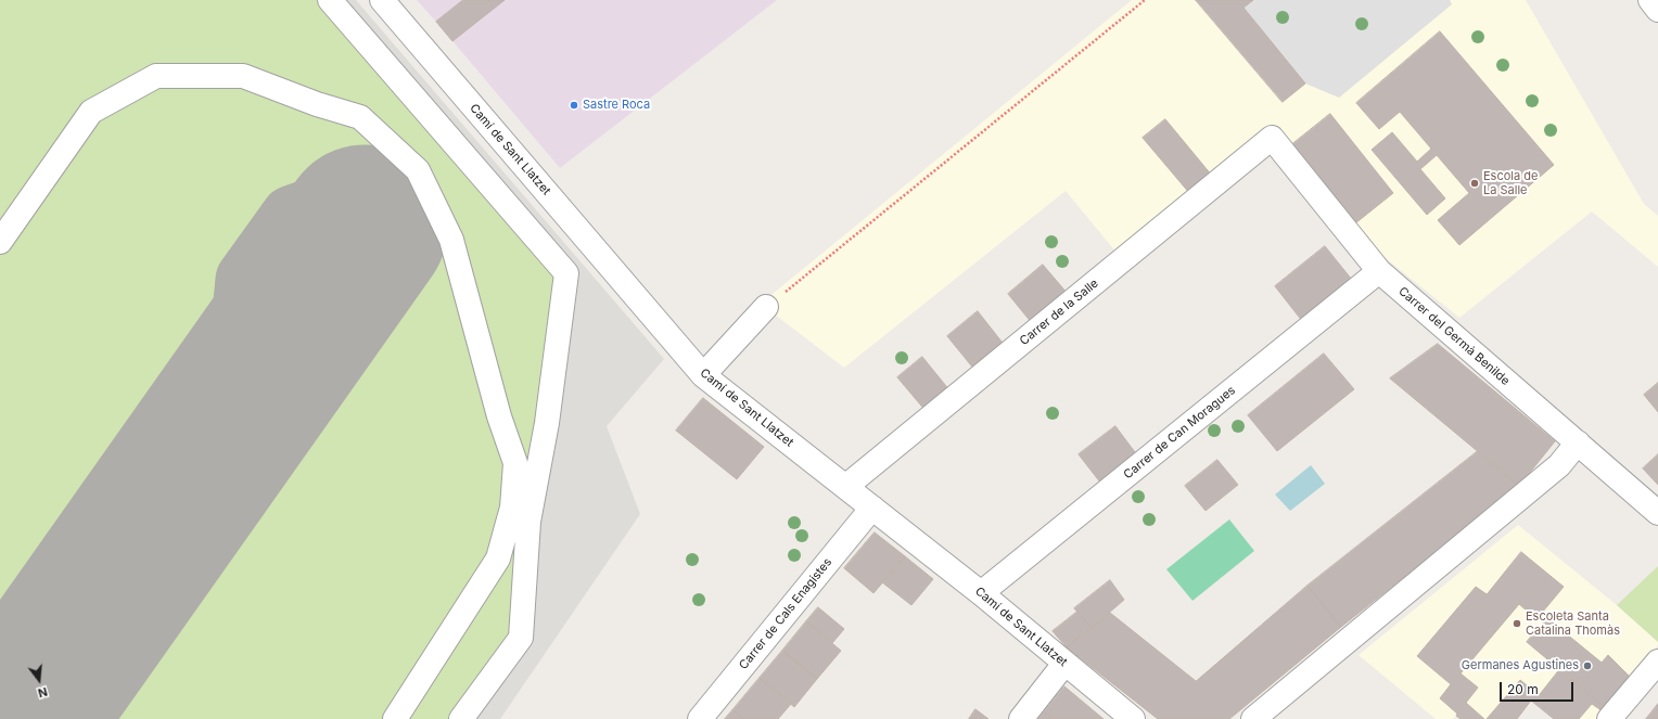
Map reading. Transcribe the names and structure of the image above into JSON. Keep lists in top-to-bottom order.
{
  "streets": {
    "street": [
      "Camí de Sant Llatzet",
      "Carrer de la Salle",
      "Carrer del Germà Benilde",
      "Carrer de Can Moragues",
      "Carrer de Cals Enagistes"
    ]
  },
  "crossings": [
    ["Camí de Sant Llatzet", "Carrer de la Salle"],
    ["Camí de Sant Llatzet", "Carrer de Can Moragues"],
    ["Camí de Sant Llatzet", "Carrer de Cals Enagistes"],
    ["Carrer de la Salle", "Carrer del Germà Benilde"],
    ["Carrer del Germà Benilde", "Carrer de Can Moragues"]
  ],
  "places": [
    "Sastre Roca",
    "Escola de La Salle",
    "Escoleta Santa Catalina Thomàs",
    "Germanes Agustines"
  ],
  "scale_bar": "20 m",
  "north": "bottom"
}
